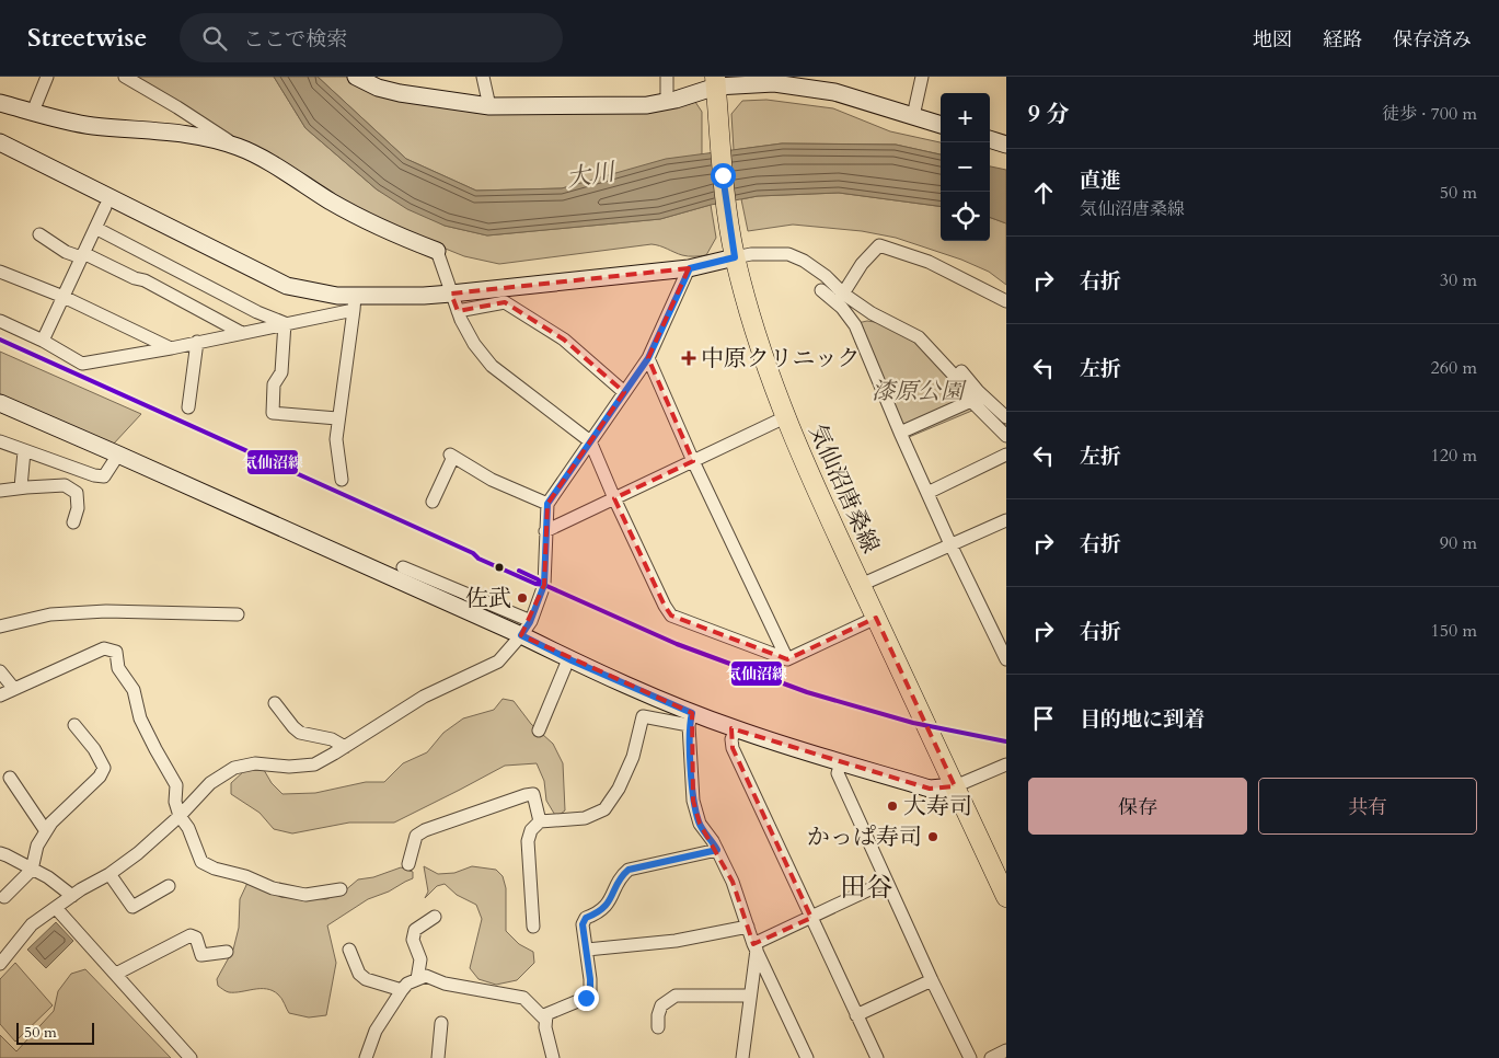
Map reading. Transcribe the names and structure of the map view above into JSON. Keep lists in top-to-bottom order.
{
  "streets": {
    "main road": ["気仙沼唐桑線"]
  },
  "districts": ["田谷"],
  "water": ["大川"],
  "parks": ["漆原公園"],
  "places": {
    "health": ["中原クリニック"],
    "other": ["佐武", "大寿司", "かっぱ寿司"]
  },
  "lines": ["transit line 気仙沼線"],
  "scale_bar": "50 m",
  "page": {
    "header": "Streetwise",
    "search": "ここで検索",
    "nav": ["地図", "経路", "保存済み"],
    "heading": ["9 分", "徒歩 · 700 m"],
    "map_buttons": ["+", "−"],
    "list": [
      ["直進", "気仙沼唐桑線", "50 m"],
      ["右折", "30 m"],
      ["左折", "260 m"],
      ["左折", "120 m"],
      ["右折", "90 m"],
      ["右折", "150 m"],
      "目的地に到着"
    ],
    "buttons": ["保存", "共有"],
    "scale": "50 m"
  }
}
